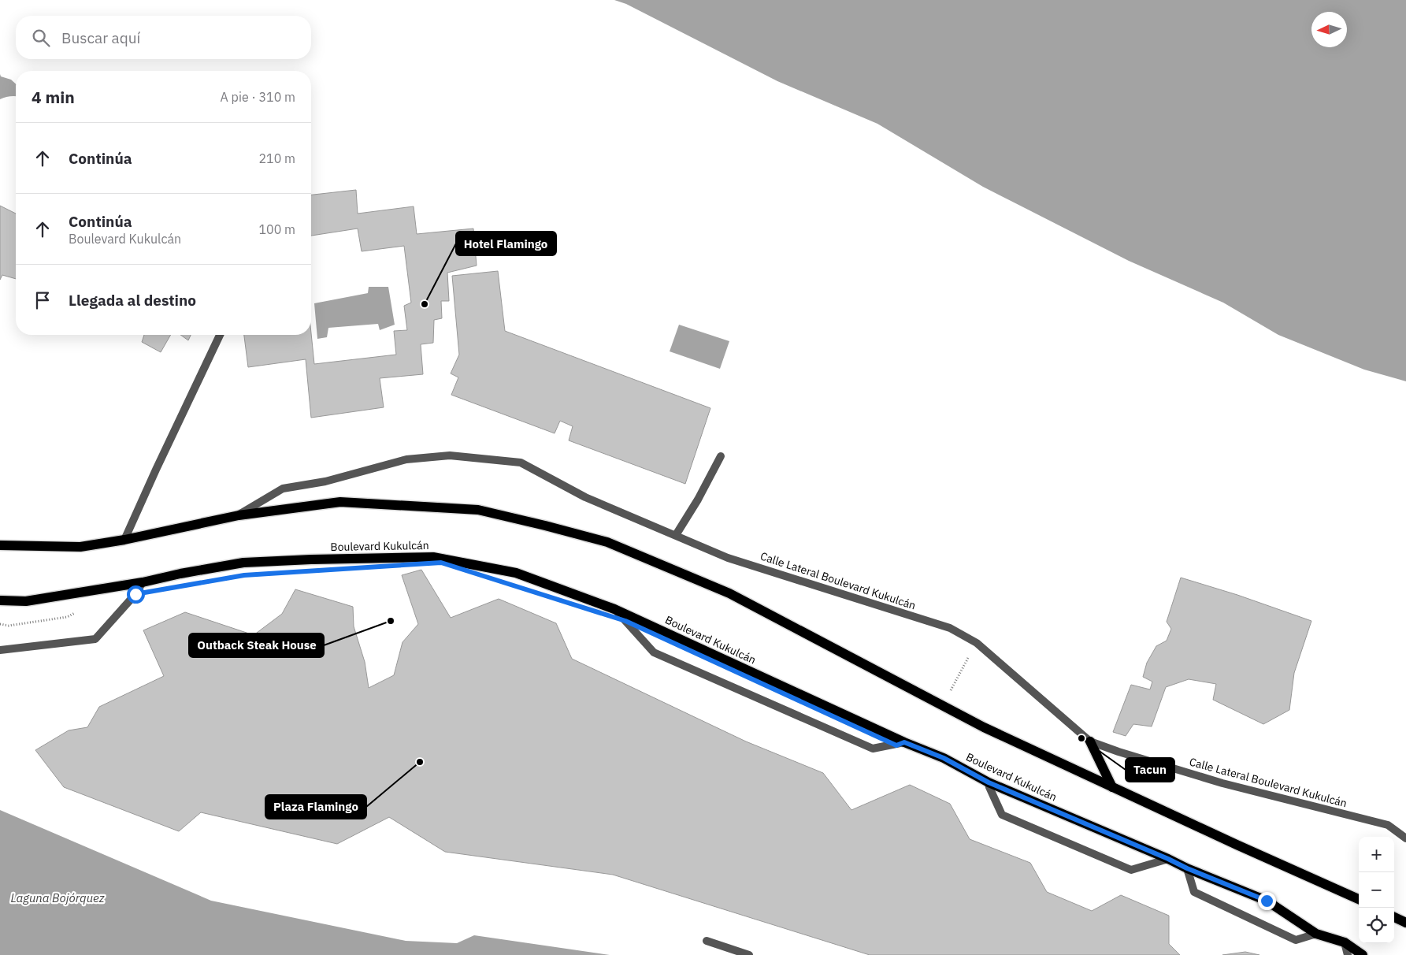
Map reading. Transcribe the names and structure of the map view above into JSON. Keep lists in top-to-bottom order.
{
  "streets": {
    "main road": ["Boulevard Kukulcán"],
    "street": ["Calle Lateral Boulevard Kukulcán"]
  },
  "water": ["Laguna Bojórquez"],
  "places": [
    "Hotel Flamingo",
    "Outback Steak House",
    "Tacun",
    "Plaza Flamingo"
  ],
  "north": "left",
  "page": {
    "search": "Buscar aquí",
    "heading": ["4 min", "A pie · 310 m"],
    "list": [
      ["Continúa", "210 m"],
      ["Continúa", "Boulevard Kukulcán", "100 m"],
      "Llegada al destino"
    ],
    "map_buttons": ["+", "−"]
  }
}
